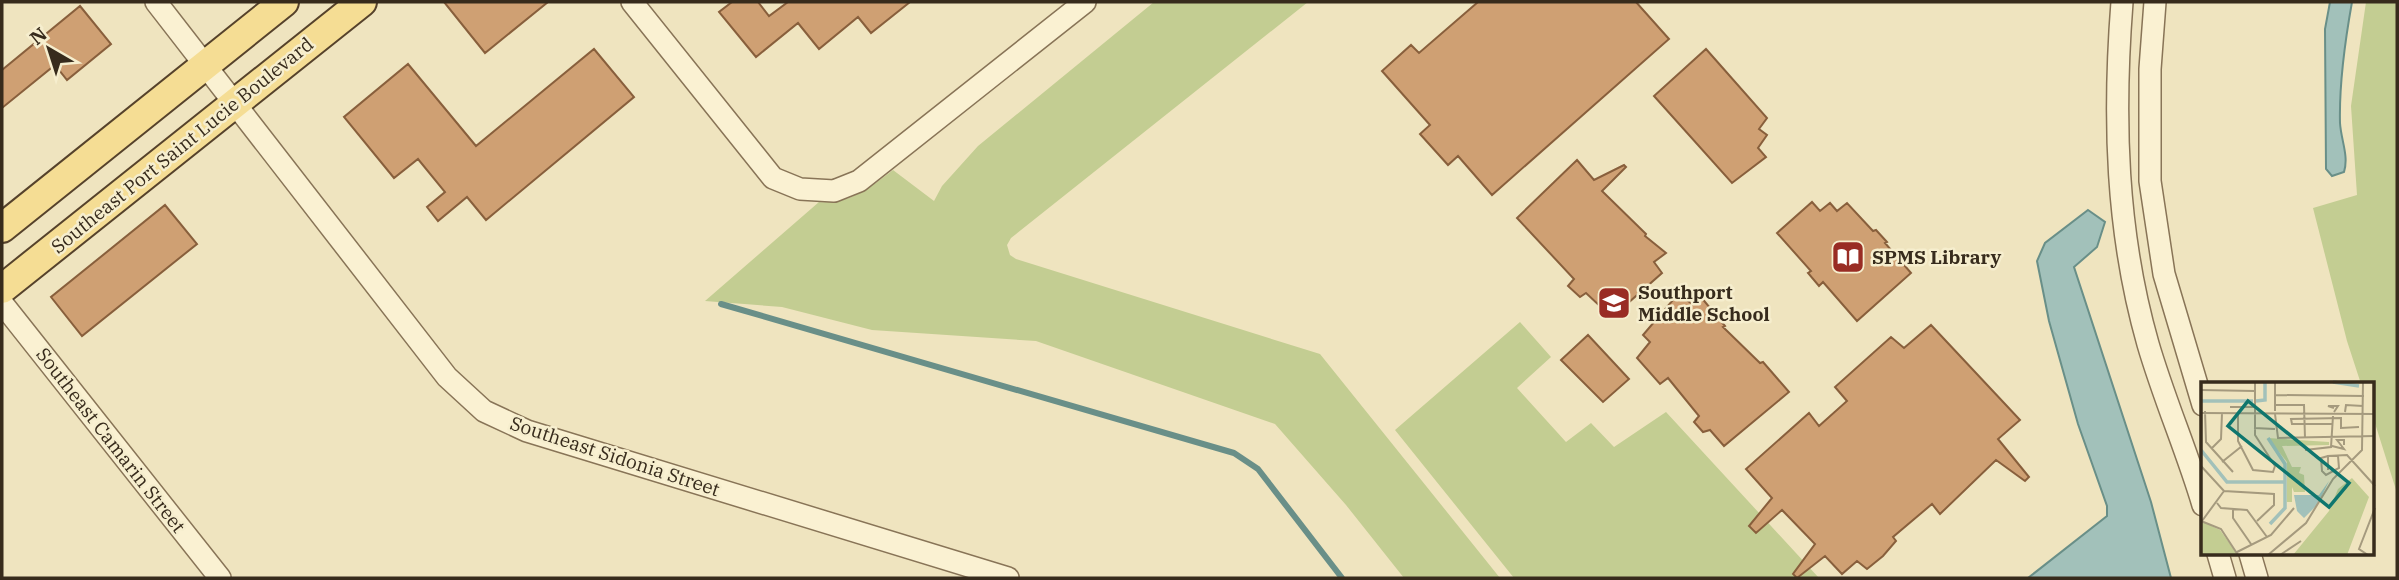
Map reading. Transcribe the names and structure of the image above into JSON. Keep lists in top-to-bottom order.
{
  "streets": {
    "main road": ["Southeast Port Saint Lucie Boulevard"],
    "street": ["Southeast Camarin Street", "Southeast Sidonia Street"]
  },
  "crossings": [
    ["Southeast Port Saint Lucie Boulevard", "Southeast Sidonia Street"]
  ],
  "places": {
    "library": ["SPMS Library"],
    "school or university": ["Southport Middle School"]
  },
  "north": "top left"
}
